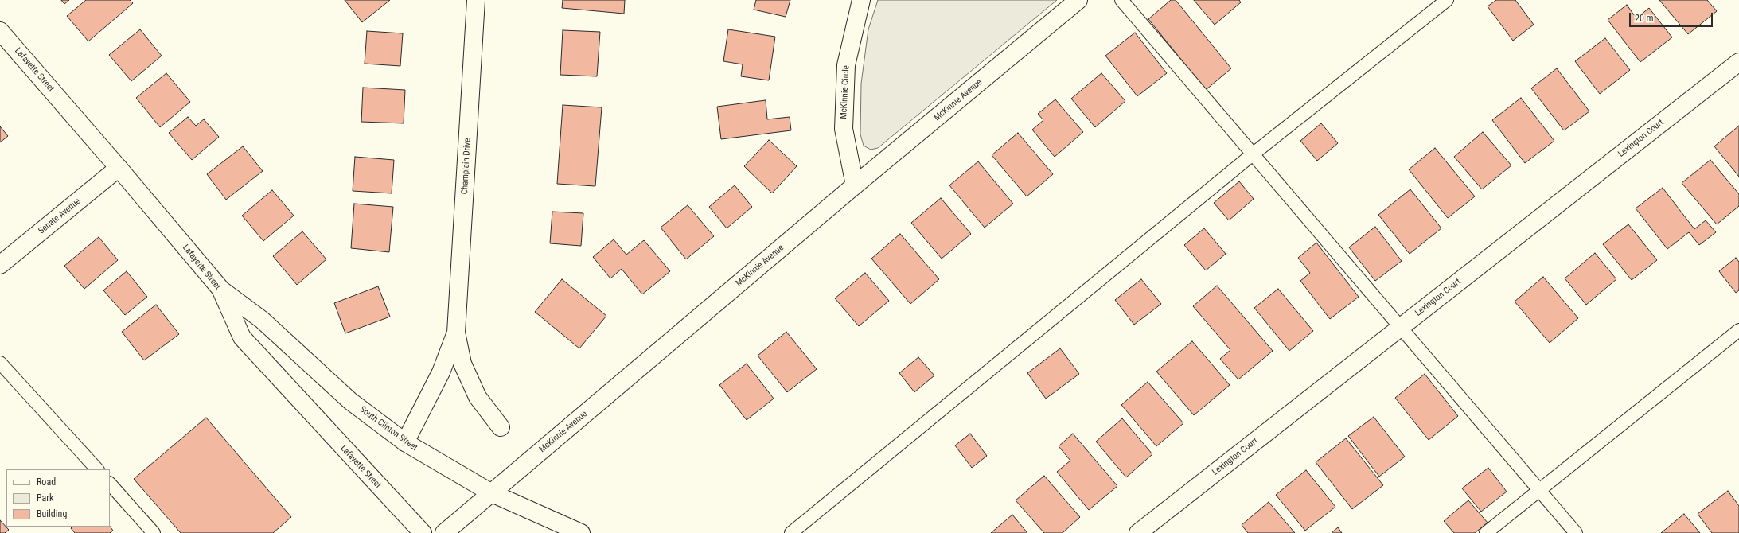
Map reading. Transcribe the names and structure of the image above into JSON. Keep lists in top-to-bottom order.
{
  "streets": {
    "main road": [
      "Lafayette Street",
      "McKinnie Circle",
      "McKinnie Avenue",
      "Lexington Court",
      "Champlain Drive",
      "Senate Avenue",
      "South Clinton Street"
    ]
  },
  "crossings": [
    ["Lafayette Street", "Senate Avenue"],
    ["Lafayette Street", "South Clinton Street"],
    ["McKinnie Circle", "McKinnie Avenue"],
    ["McKinnie Avenue", "South Clinton Street"],
    ["Champlain Drive", "South Clinton Street"]
  ],
  "legend": ["Road", "Park", "Building"],
  "scale_bar": "20 m"
}
